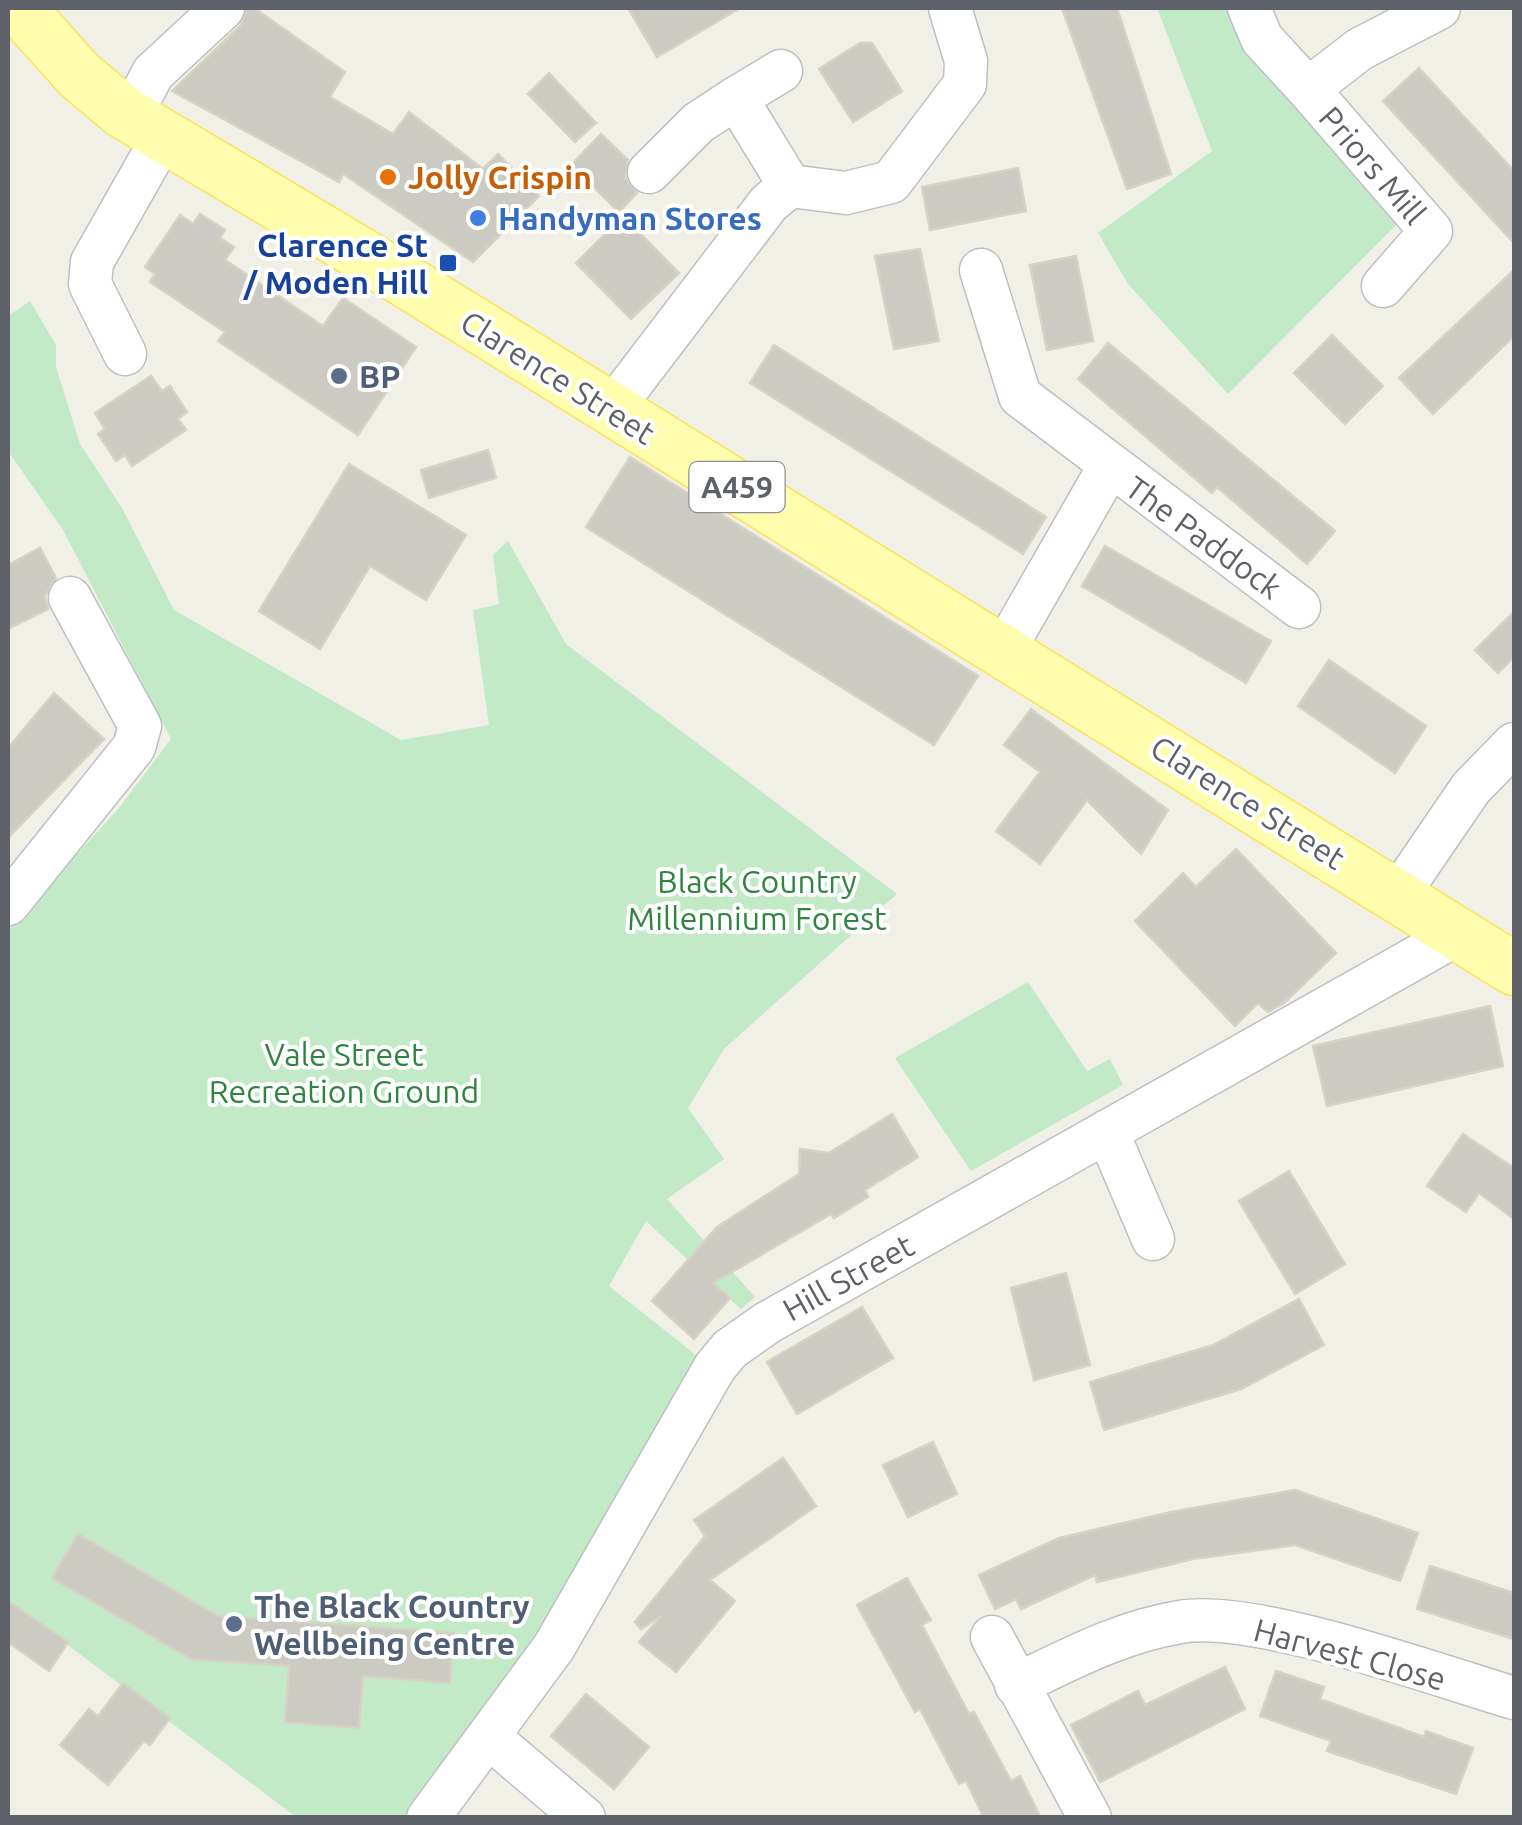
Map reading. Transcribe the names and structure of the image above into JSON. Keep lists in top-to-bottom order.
{
  "streets": {
    "main road": ["Clarence Street", "A459"],
    "street": [
      "Priors Mill",
      "The Paddock",
      "Hill Street",
      "Harvest Close"
    ]
  },
  "crossings": [
    ["Clarence Street", "A459"],
    ["Clarence Street", "The Paddock"],
    ["A459", "Hill Street"]
  ],
  "parks": ["Black Country Millennium Forest", "Vale Street Recreation Ground"],
  "places": {
    "other": [
      "Jolly Crispin",
      "Handyman Stores",
      "BP",
      "The Black Country Wellbeing Centre"
    ],
    "transit": ["Clarence St / Moden Hill"]
  }
}
